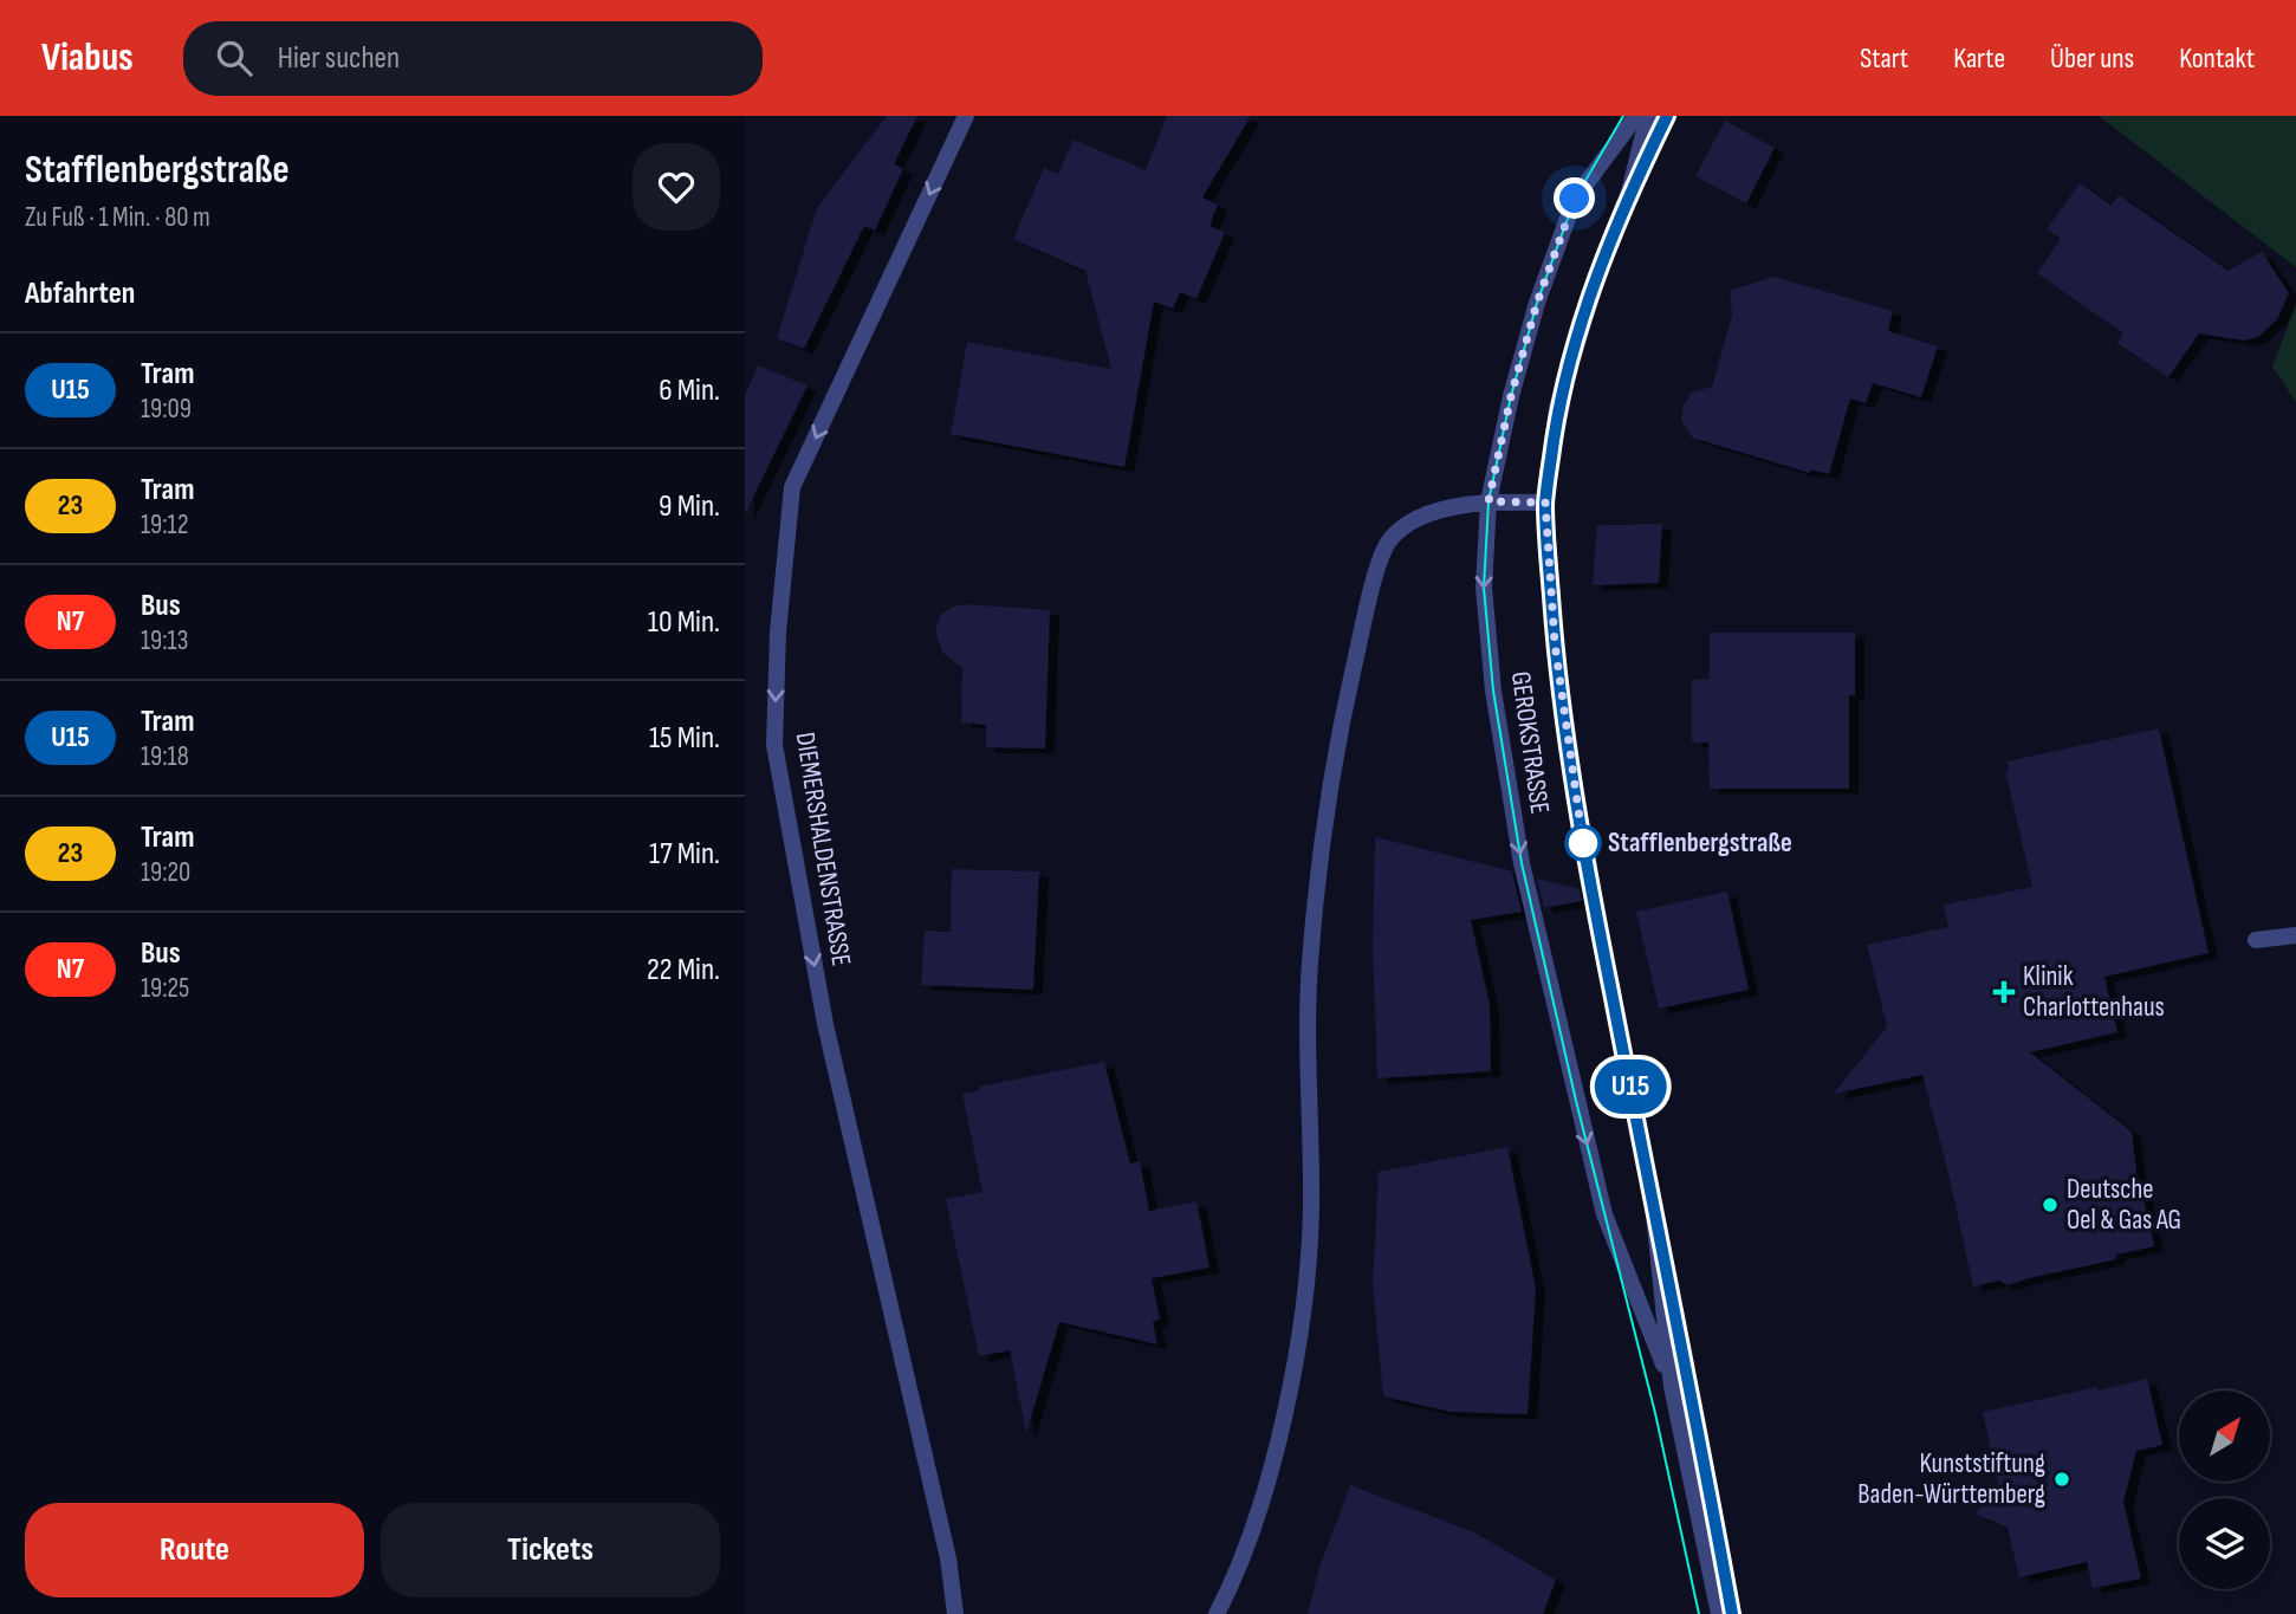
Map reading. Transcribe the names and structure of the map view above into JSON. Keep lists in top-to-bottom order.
{
  "streets": {
    "street": ["GEROKSTRASSE", "DIEMERSHALDENSTRASSE"]
  },
  "one_way": ["DIEMERSHALDENSTRASSE"],
  "places": {
    "other": ["Stafflenbergstraße", "Deutsche Oel & Gas AG", "Kunststiftung Baden-Württemberg"],
    "health": ["Klinik Charlottenhaus"]
  },
  "lines": ["tram line U15"],
  "north": "top right",
  "page": {
    "header": "Viabus",
    "search": "Hier suchen",
    "nav": [
      "Start",
      "Karte",
      "Über uns",
      "Kontakt"
    ],
    "heading": [
      ["Stafflenbergstraße", "Zu Fuß · 1 Min. · 80 m"],
      "Abfahrten"
    ],
    "on_map": "U15",
    "list": [
      {
        "mark": "U15",
        "name": "Tram",
        "note": "19:09",
        "value": "6 Min."
      },
      {
        "mark": "23",
        "name": "Tram",
        "note": "19:12",
        "value": "9 Min."
      },
      {
        "mark": "N7",
        "name": "Bus",
        "note": "19:13",
        "value": "10 Min."
      },
      {
        "mark": "U15",
        "name": "Tram",
        "note": "19:18",
        "value": "15 Min."
      },
      {
        "mark": "23",
        "name": "Tram",
        "note": "19:20",
        "value": "17 Min."
      },
      {
        "mark": "N7",
        "name": "Bus",
        "note": "19:25",
        "value": "22 Min."
      }
    ],
    "buttons": ["Route", "Tickets"]
  }
}
